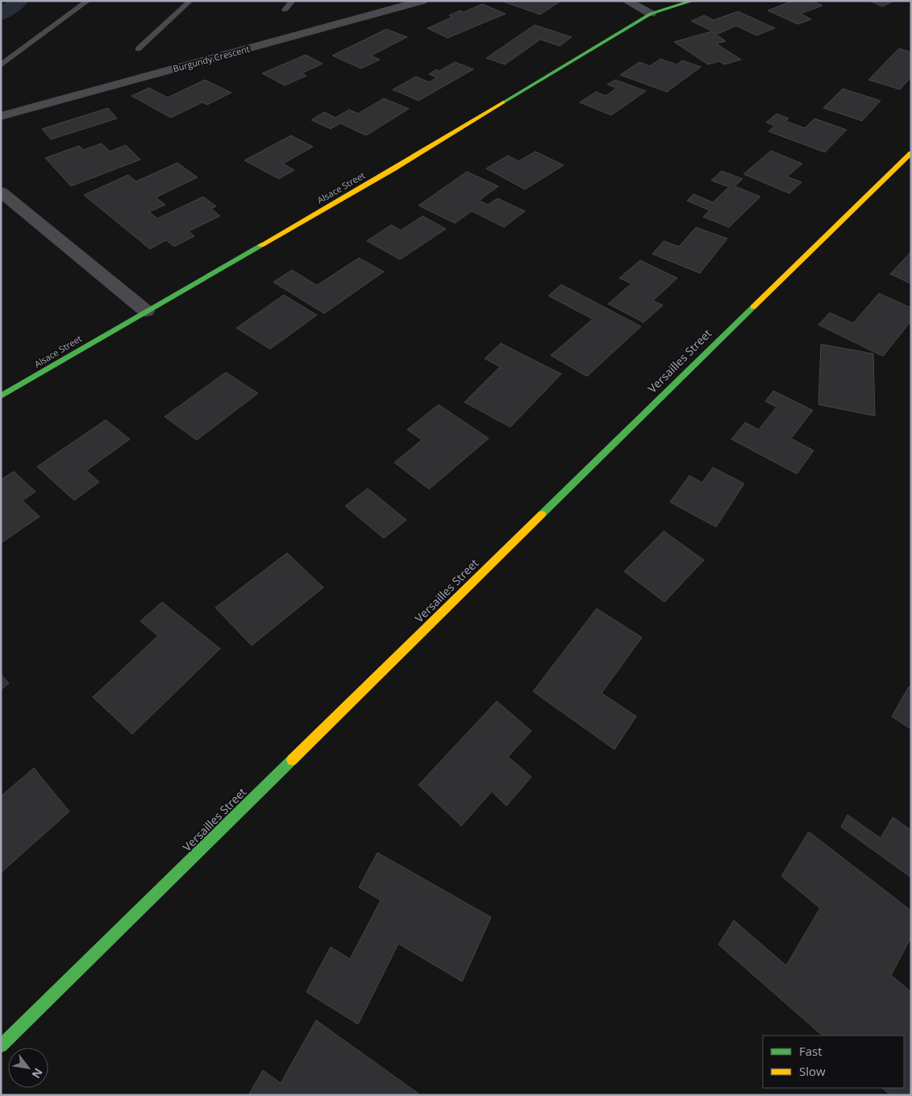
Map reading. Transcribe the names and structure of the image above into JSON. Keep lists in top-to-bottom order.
{
  "streets": {
    "street": ["Burgundy Crescent", "Alsace Street", "Versailles Street"]
  },
  "legend": ["Fast", "Slow"],
  "north": "bottom right"
}
